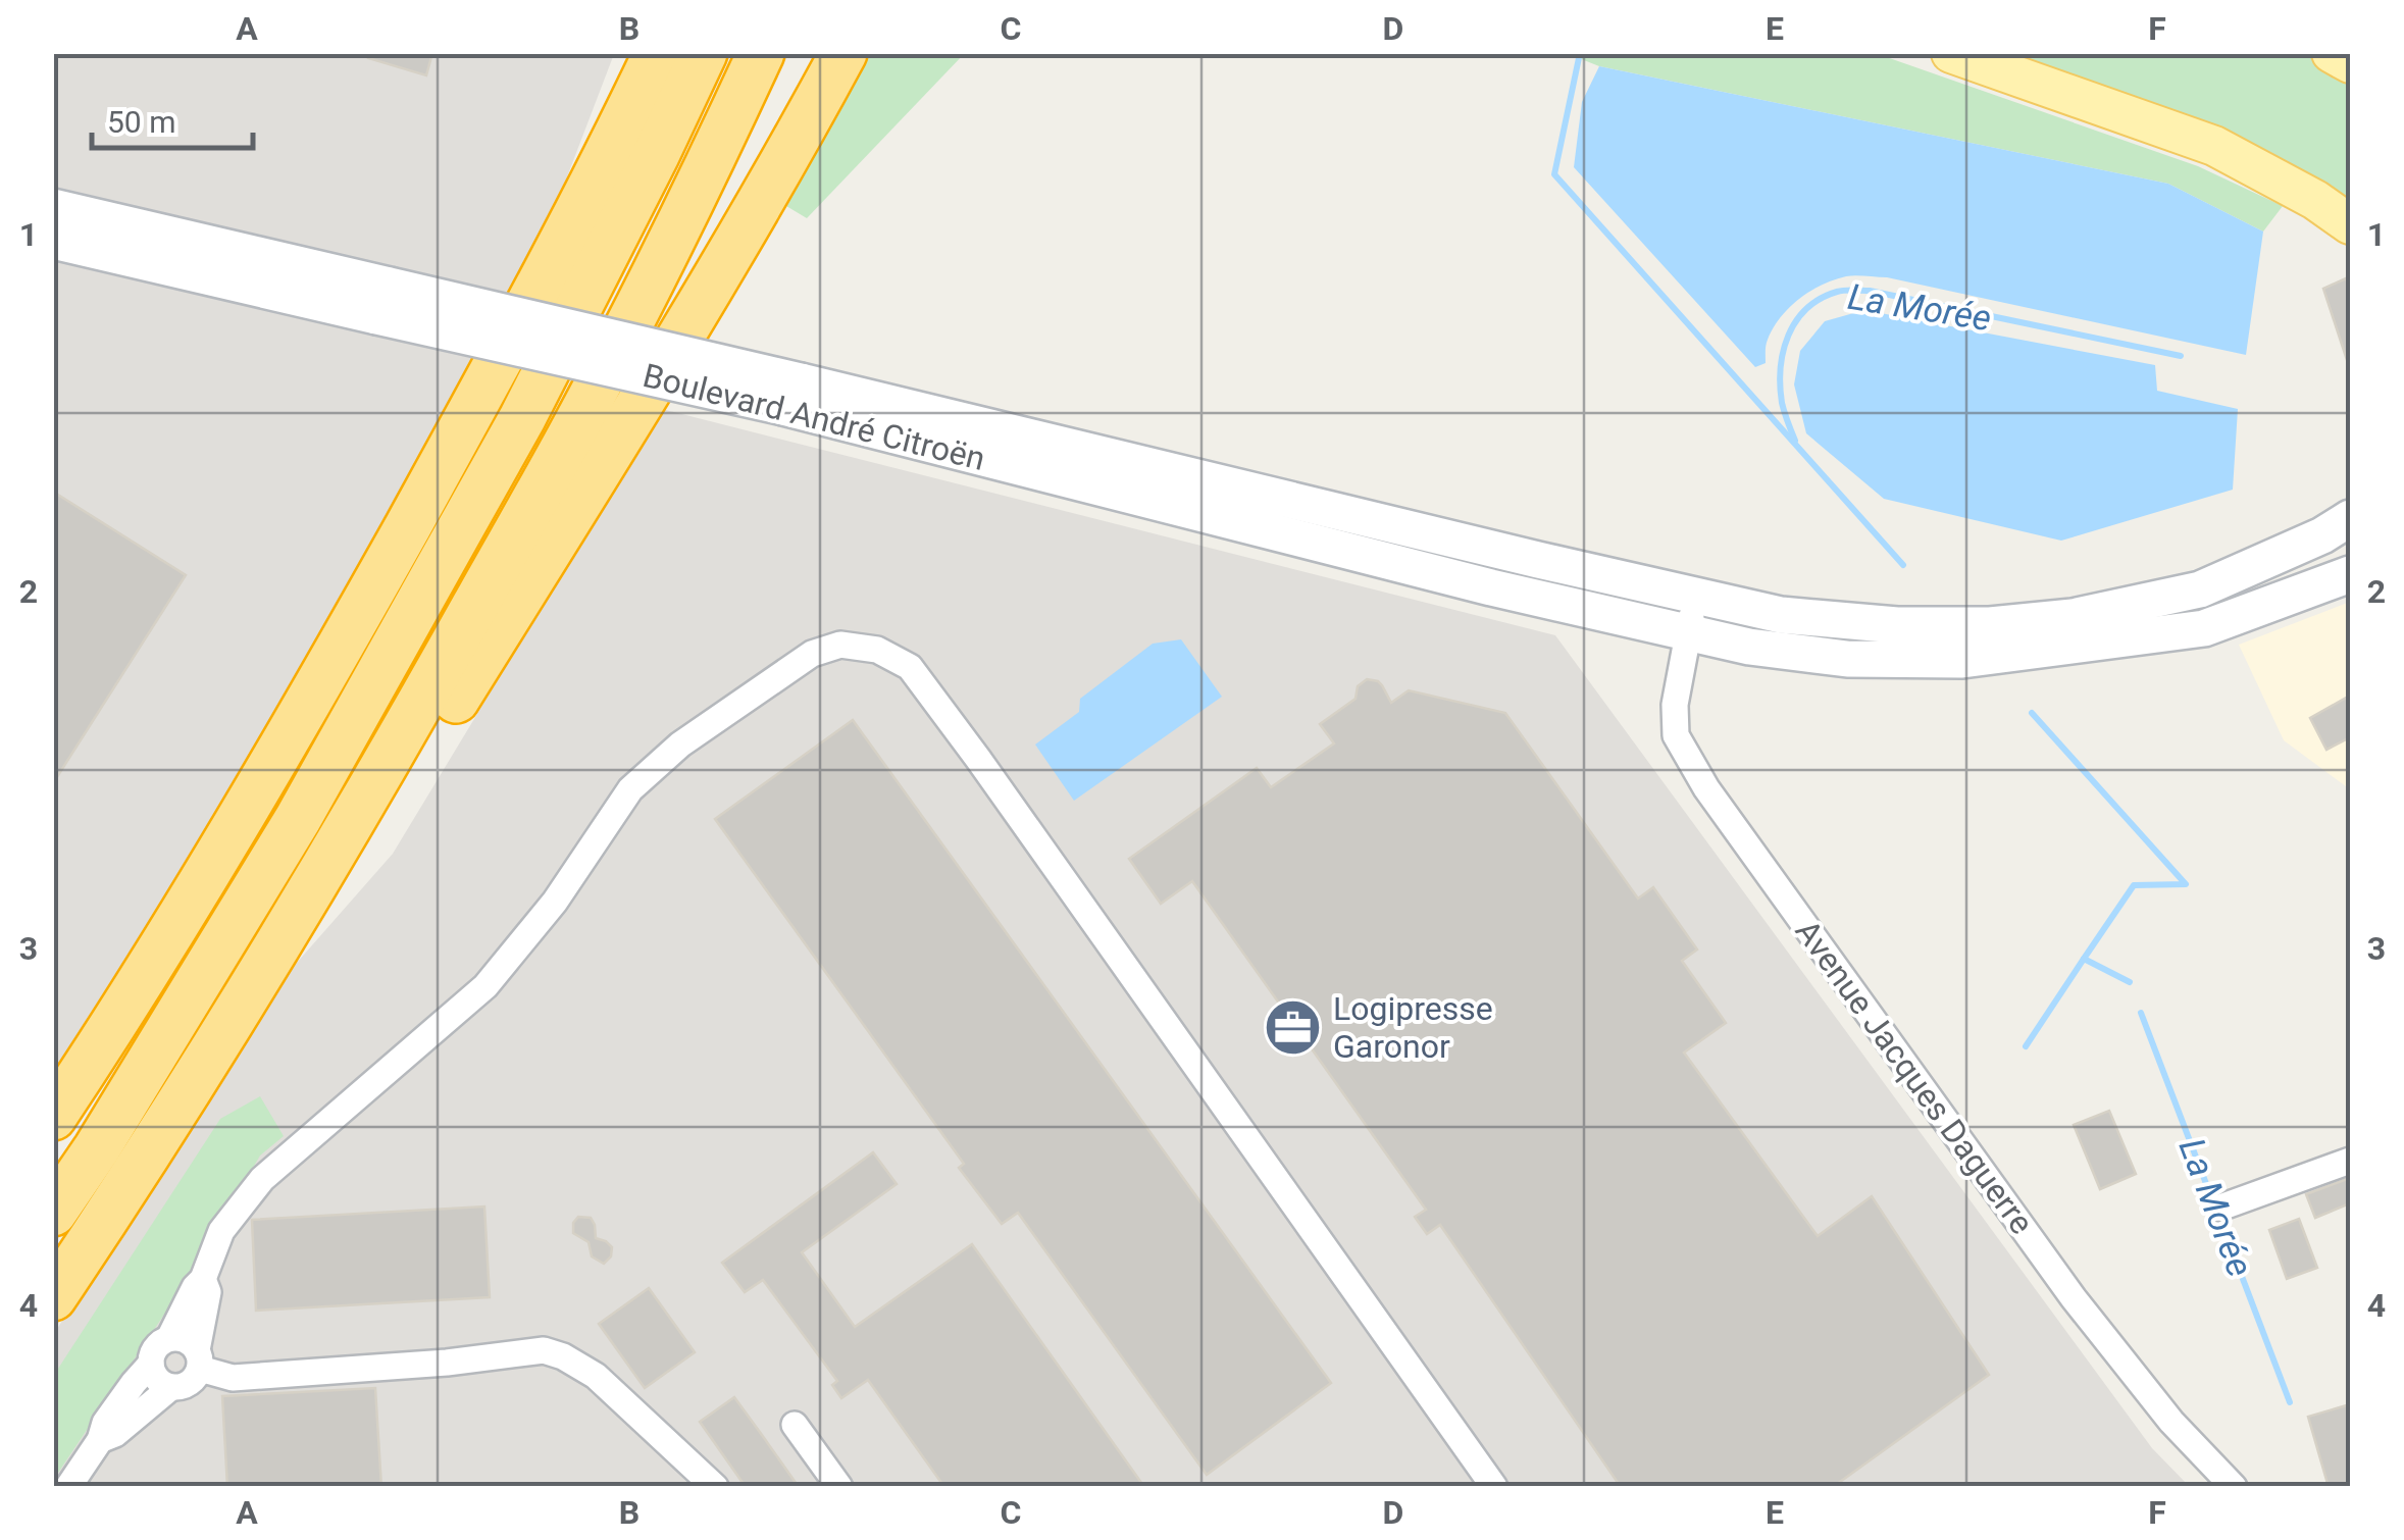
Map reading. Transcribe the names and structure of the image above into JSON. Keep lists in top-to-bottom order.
{
  "streets": {
    "main road": ["Boulevard André Citroën"],
    "street": ["Avenue Jacques Daguerre"]
  },
  "crossings": [
    ["Boulevard André Citroën", "Avenue Jacques Daguerre"]
  ],
  "water": ["La Morée"],
  "places": {
    "office": ["Logipresse Garonor"]
  },
  "scale_bar": "50 m",
  "grid": {
    "columns": [
      "A",
      "B",
      "C",
      "D",
      "E",
      "F"
    ],
    "rows": [
      "1",
      "2",
      "3",
      "4"
    ]
  }
}
